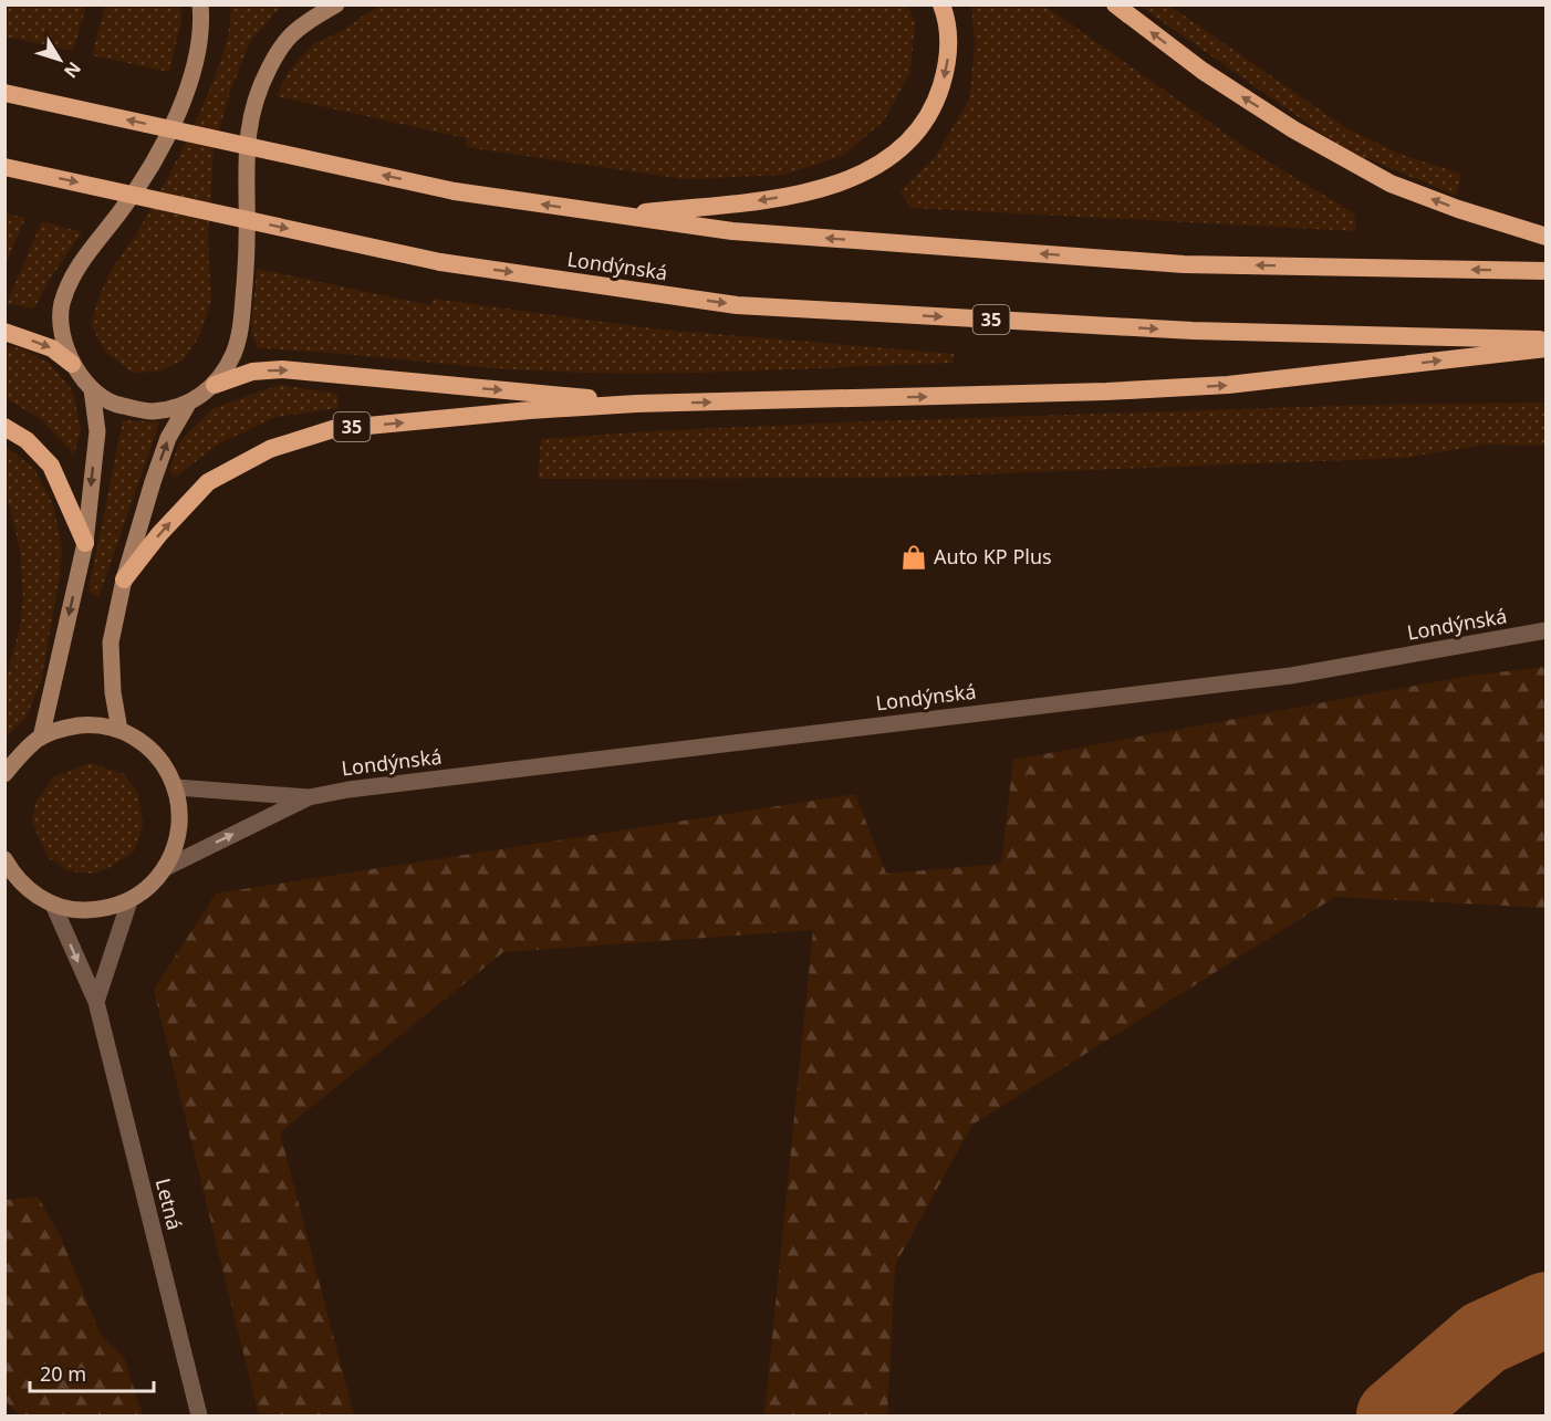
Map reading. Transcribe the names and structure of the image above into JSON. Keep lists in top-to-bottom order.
{
  "streets": {
    "highway": ["Londýnská", "35"],
    "street": ["Letná"]
  },
  "crossings": [
    ["Londýnská", "Letná"]
  ],
  "places": {
    "shop": ["Auto KP Plus"]
  },
  "scale_bar": "20 m",
  "north": "bottom right"
}
